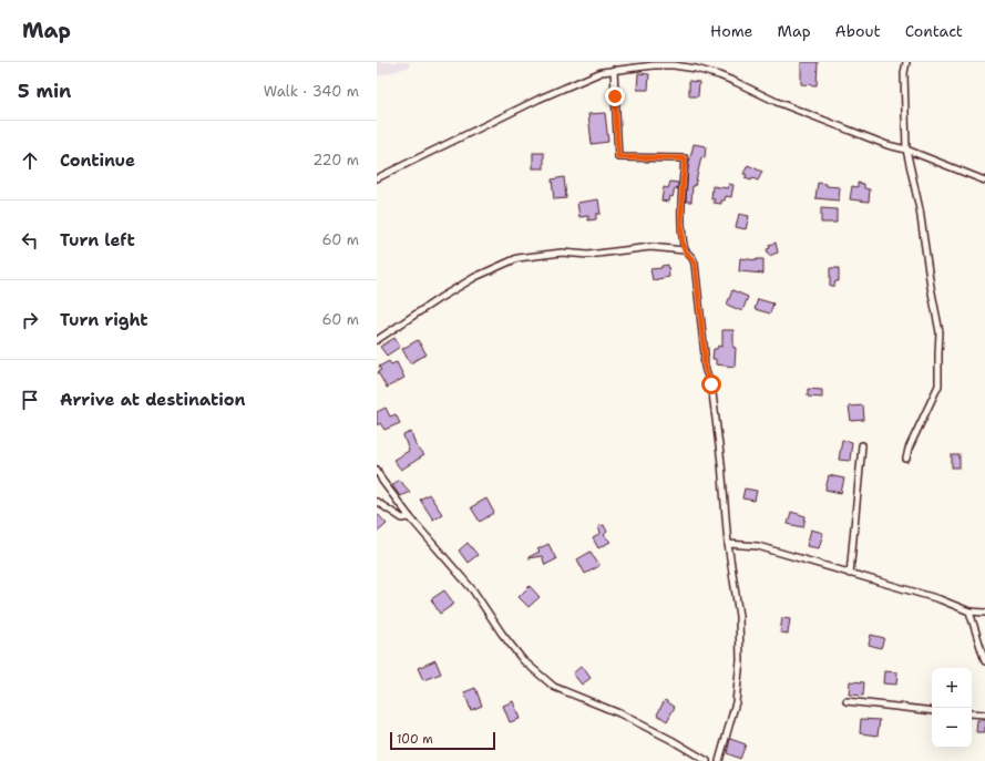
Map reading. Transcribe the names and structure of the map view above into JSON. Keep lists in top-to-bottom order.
{
  "scale_bar": "100 m",
  "page": {
    "header": "Map",
    "nav": [
      "Home",
      "Map",
      "About",
      "Contact"
    ],
    "heading": ["5 min", "Walk · 340 m"],
    "list": [
      ["Continue", "220 m"],
      ["Turn left", "60 m"],
      ["Turn right", "60 m"],
      "Arrive at destination"
    ],
    "map_buttons": ["+", "−"],
    "scale": "100 m"
  }
}
